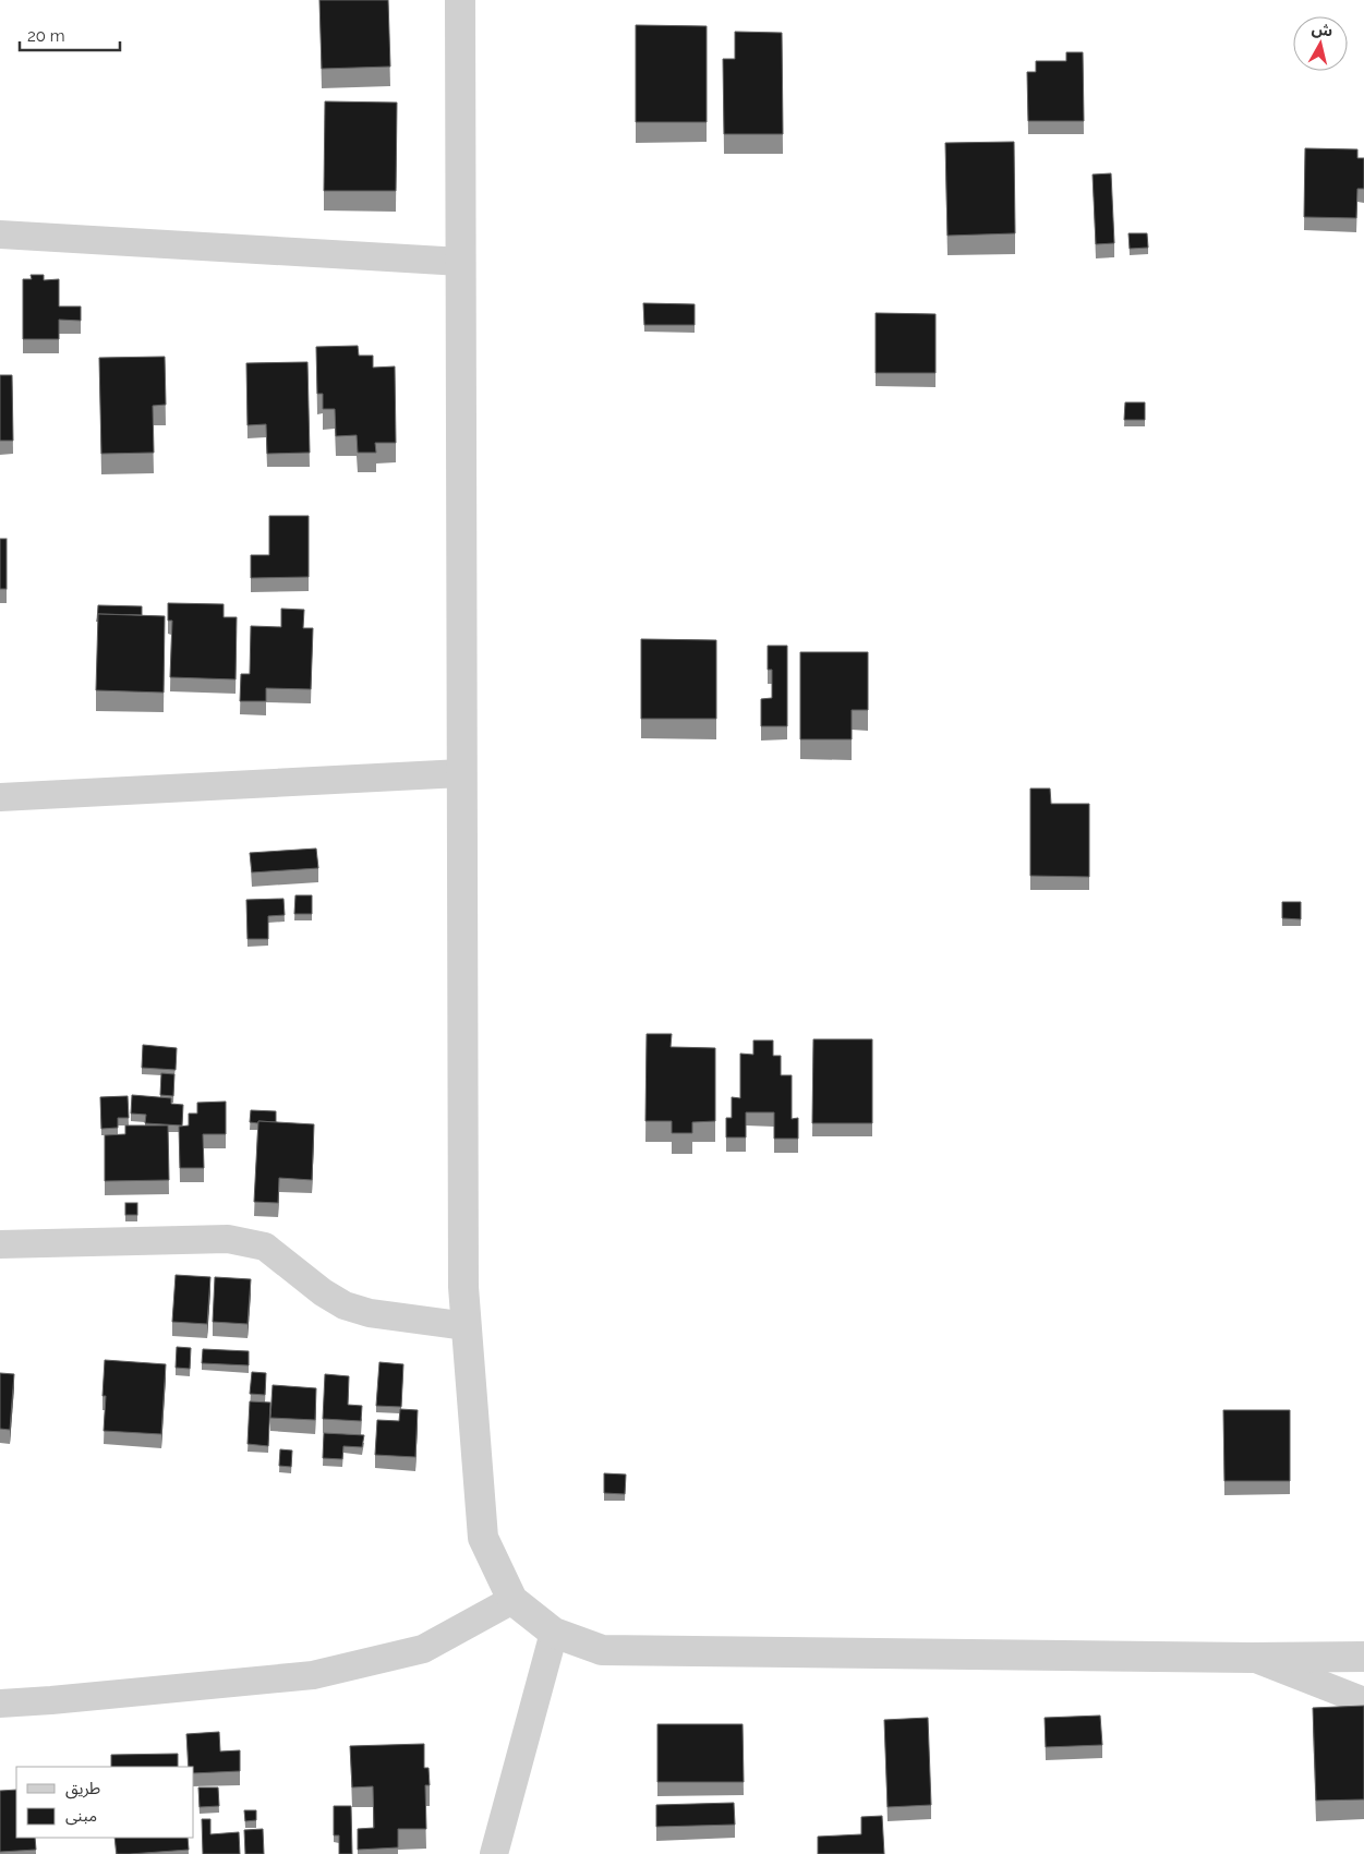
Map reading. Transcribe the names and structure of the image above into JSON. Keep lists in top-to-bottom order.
{
  "legend": ["طريق", "مبنى"],
  "scale_bar": "20 m",
  "north": "top"
}
